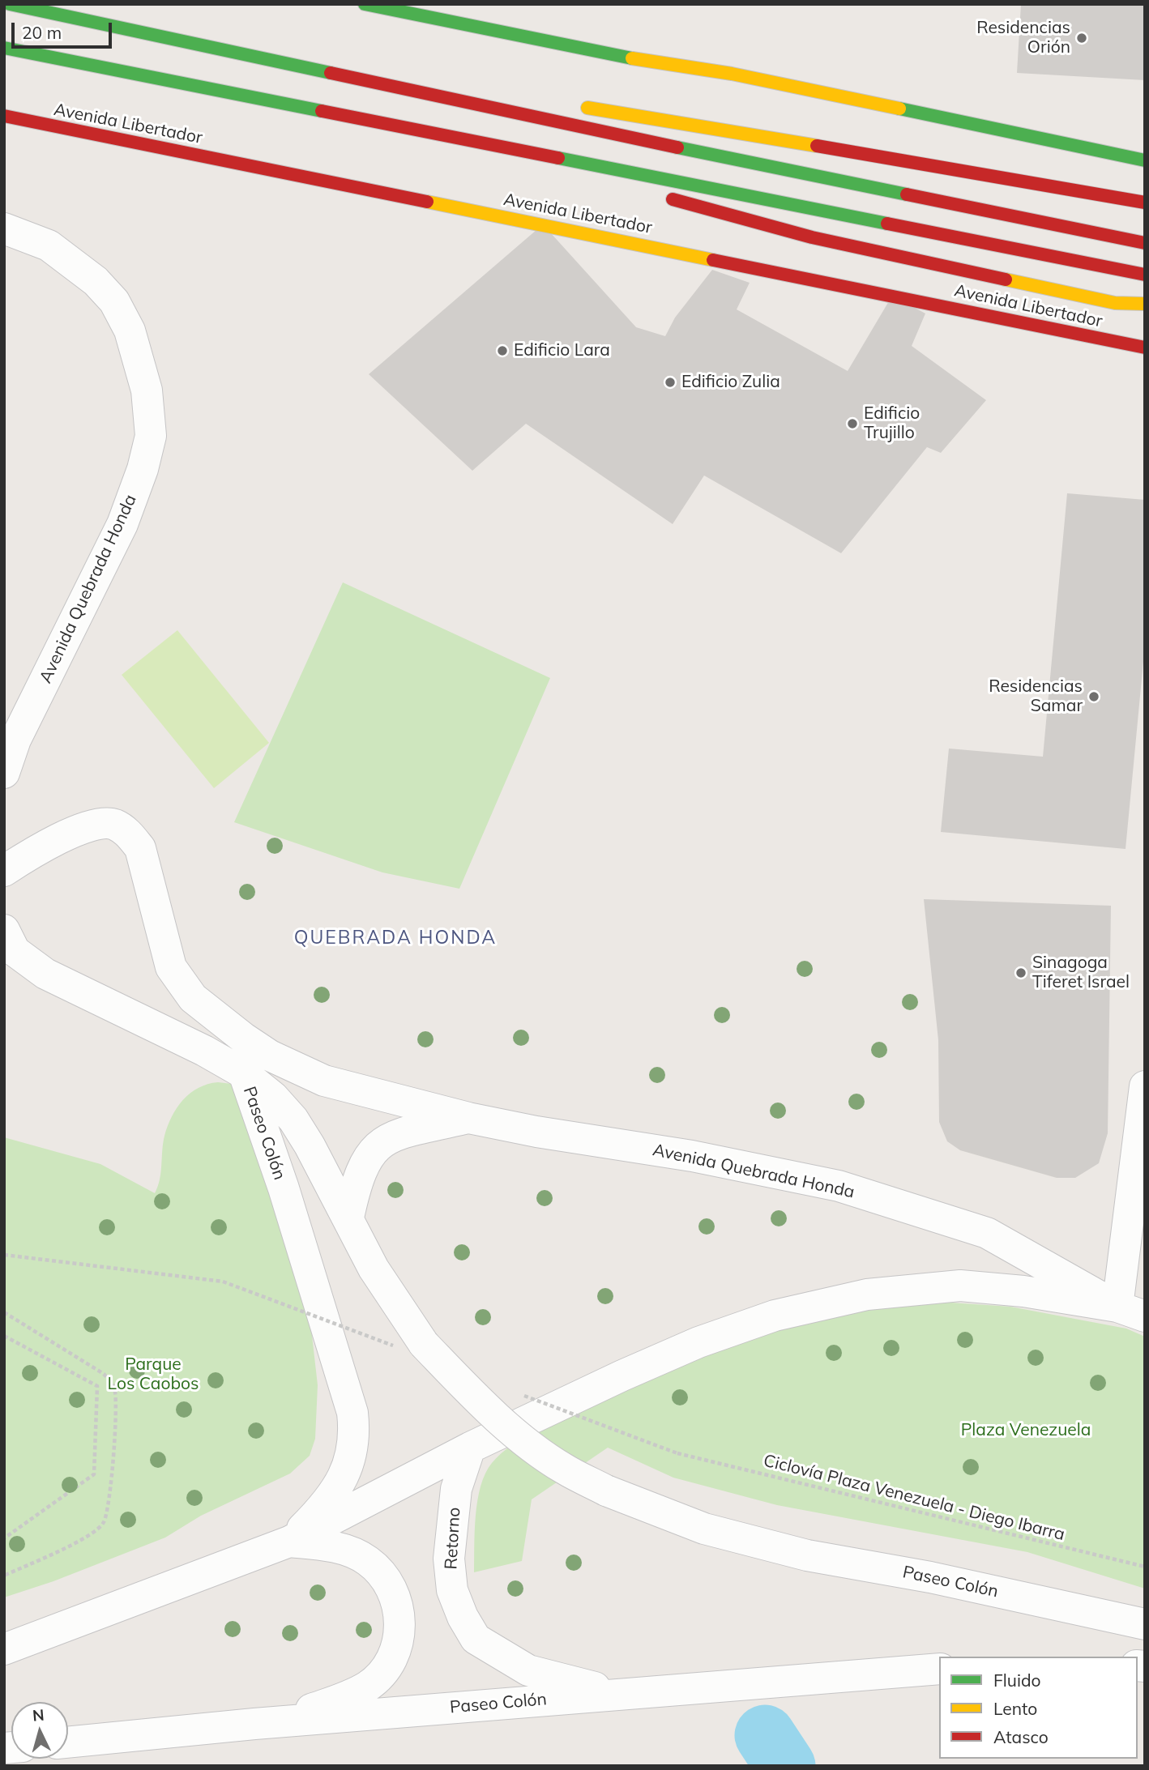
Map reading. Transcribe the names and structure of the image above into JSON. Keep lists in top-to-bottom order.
{
  "streets": {
    "main road": ["Avenida Libertador"],
    "street": ["Avenida Quebrada Honda", "Paseo Colón", "Retorno"],
    "path": ["Ciclovía Plaza Venezuela - Diego Ibarra"]
  },
  "crossings": [
    ["Avenida Quebrada Honda", "Paseo Colón"],
    ["Paseo Colón", "Retorno"]
  ],
  "districts": ["QUEBRADA HONDA"],
  "parks": ["Parque Los Caobos", "Plaza Venezuela"],
  "places": [
    "Residencias Orión",
    "Edificio Lara",
    "Edificio Zulia",
    "Edificio Trujillo",
    "Residencias Samar",
    "Sinagoga Tiferet Israel"
  ],
  "legend": ["Fluido", "Lento", "Atasco"],
  "scale_bar": "20 m",
  "north": "top"
}
